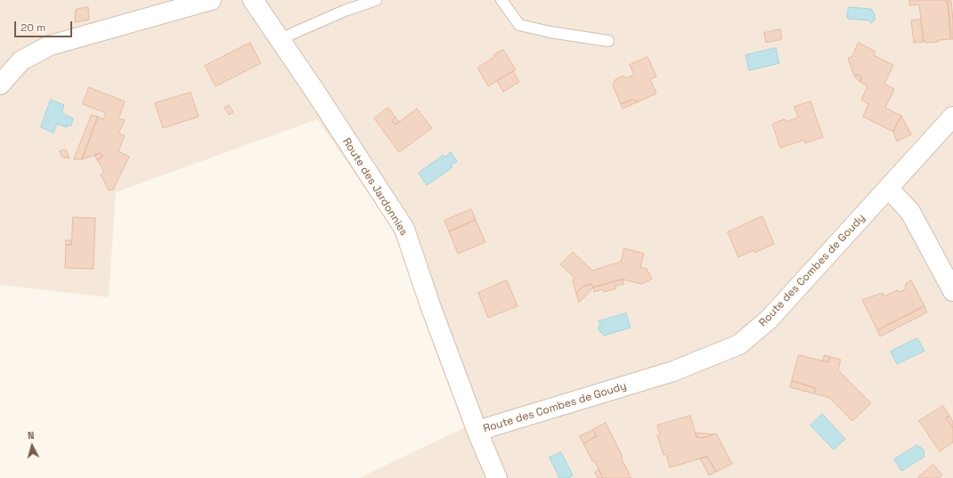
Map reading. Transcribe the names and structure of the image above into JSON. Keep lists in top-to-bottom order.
{
  "streets": {
    "street": ["Route des Jardonnies", "Route des Combes de Goudy"]
  },
  "crossings": [
    ["Route des Jardonnies", "Route des Combes de Goudy"]
  ],
  "scale_bar": "20 m",
  "north": "top"
}
